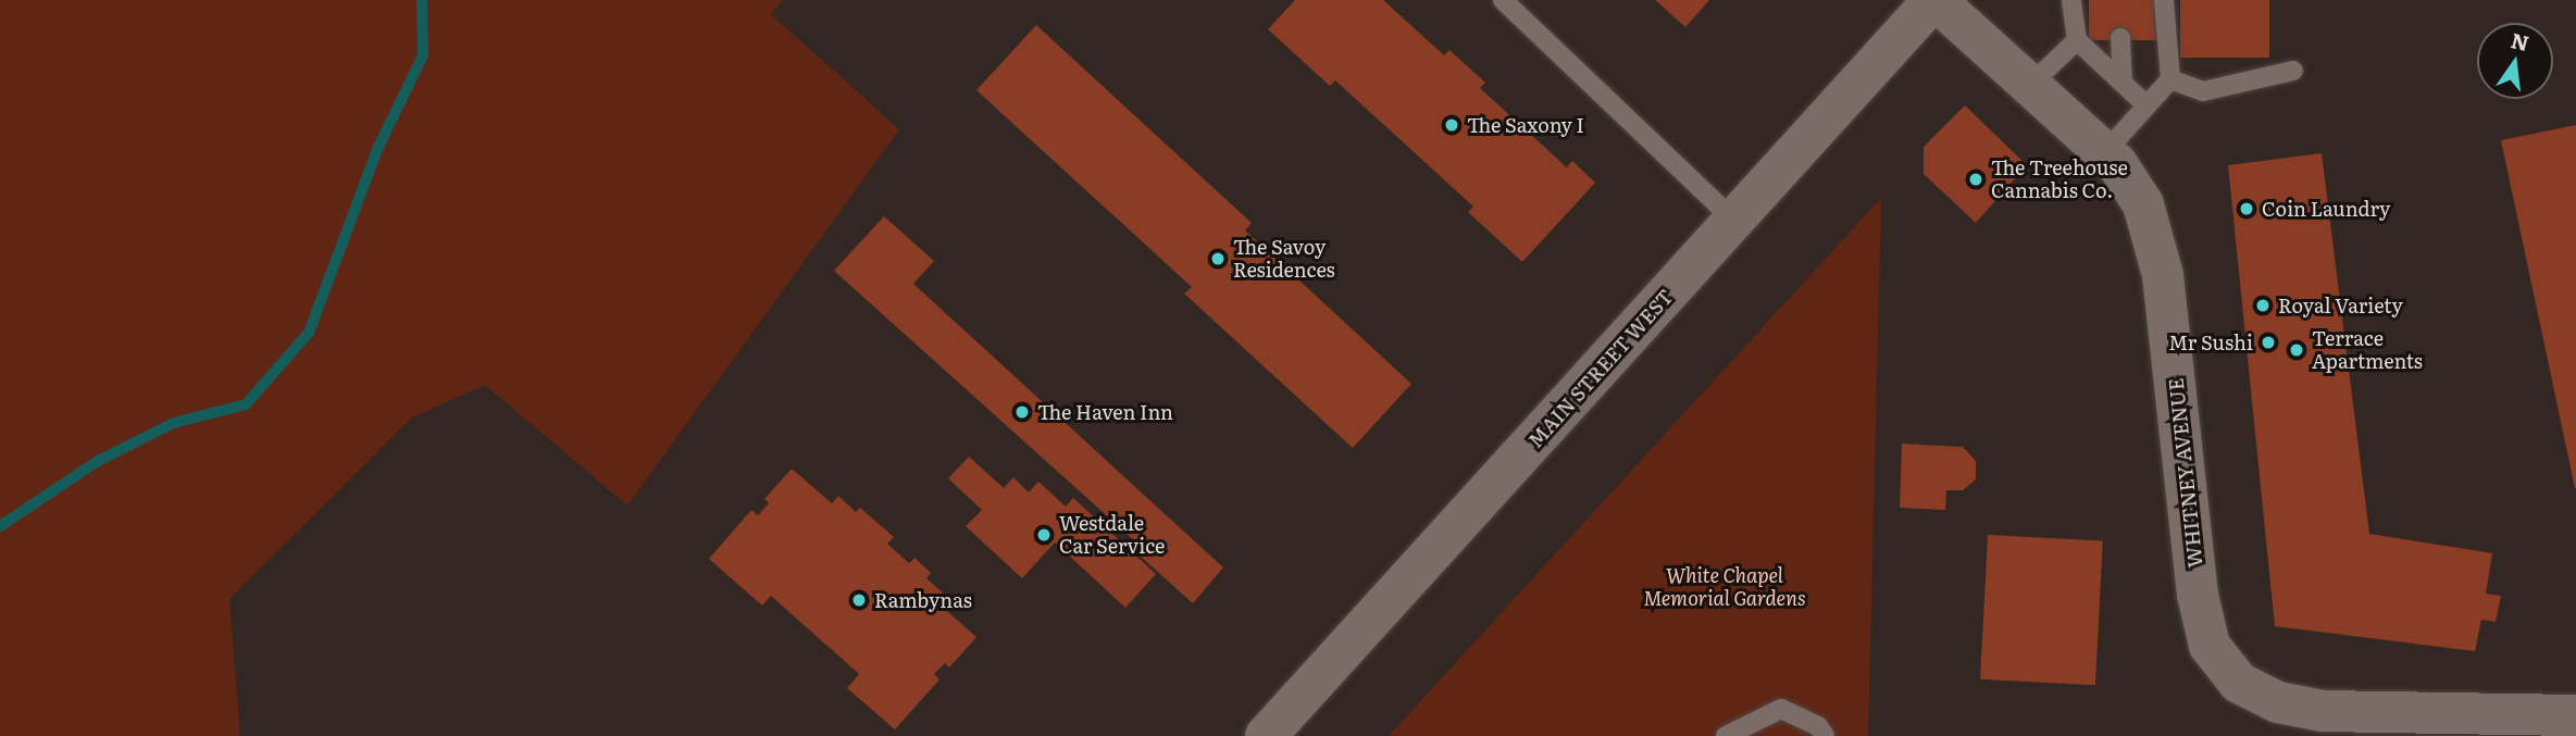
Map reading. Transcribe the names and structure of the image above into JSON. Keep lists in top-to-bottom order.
{
  "streets": {
    "street": ["MAIN STREET WEST", "WHITNEY AVENUE"]
  },
  "crossings": [
    ["MAIN STREET WEST", "WHITNEY AVENUE"]
  ],
  "parks": ["White Chapel Memorial Gardens"],
  "places": [
    "The Saxony I",
    "The Treehouse Cannabis Co.",
    "Coin Laundry",
    "The Savoy Residences",
    "Royal Variety",
    "Mr Sushi",
    "Terrace Apartments",
    "The Haven Inn",
    "Westdale Car Service",
    "Rambynas"
  ],
  "north": "top"
}
